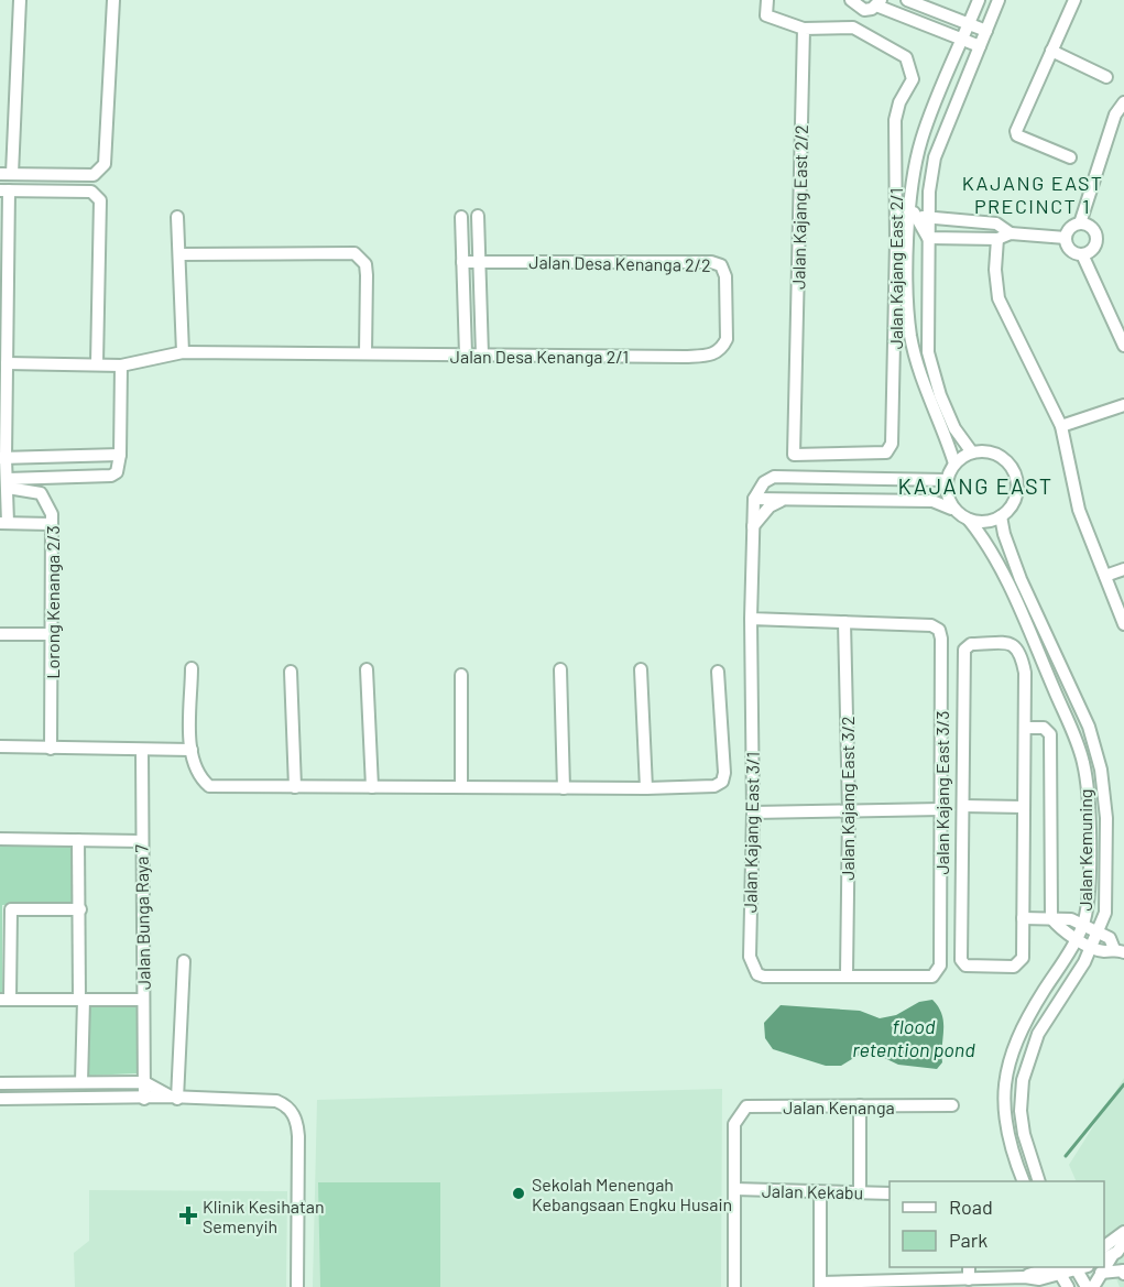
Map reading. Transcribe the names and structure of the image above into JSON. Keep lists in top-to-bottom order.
{
  "streets": {
    "street": [
      "Jalan Kajang East 2/2",
      "Jalan Desa Kenanga 2/2",
      "Jalan Kajang East 2/1",
      "Jalan Desa Kenanga 2/1",
      "Lorong Kenanga 2/3",
      "Jalan Kajang East 3/3",
      "Jalan Kajang East 3/2",
      "Jalan Kajang East 3/1",
      "Jalan Kemuning",
      "Jalan Bunga Raya 7",
      "Jalan Kenanga",
      "Jalan Kekabu"
    ]
  },
  "crossings": [
    ["Jalan Kajang East 2/2", "Jalan Kajang East 2/1"],
    ["Jalan Desa Kenanga 2/2", "Jalan Desa Kenanga 2/1"],
    ["Jalan Kajang East 3/3", "Jalan Kajang East 3/2"],
    ["Jalan Kajang East 3/3", "Jalan Kajang East 3/1"],
    ["Jalan Kajang East 3/2", "Jalan Kajang East 3/1"],
    ["Jalan Kenanga", "Jalan Kekabu"]
  ],
  "districts": ["KAJANG EAST PRECINCT 1", "KAJANG EAST"],
  "water": ["flood retention pond"],
  "places": {
    "other": ["Sekolah Menengah Kebangsaan Engku Husain"],
    "health": ["Klinik Kesihatan Semenyih"]
  },
  "legend": ["Road", "Park"]
}
